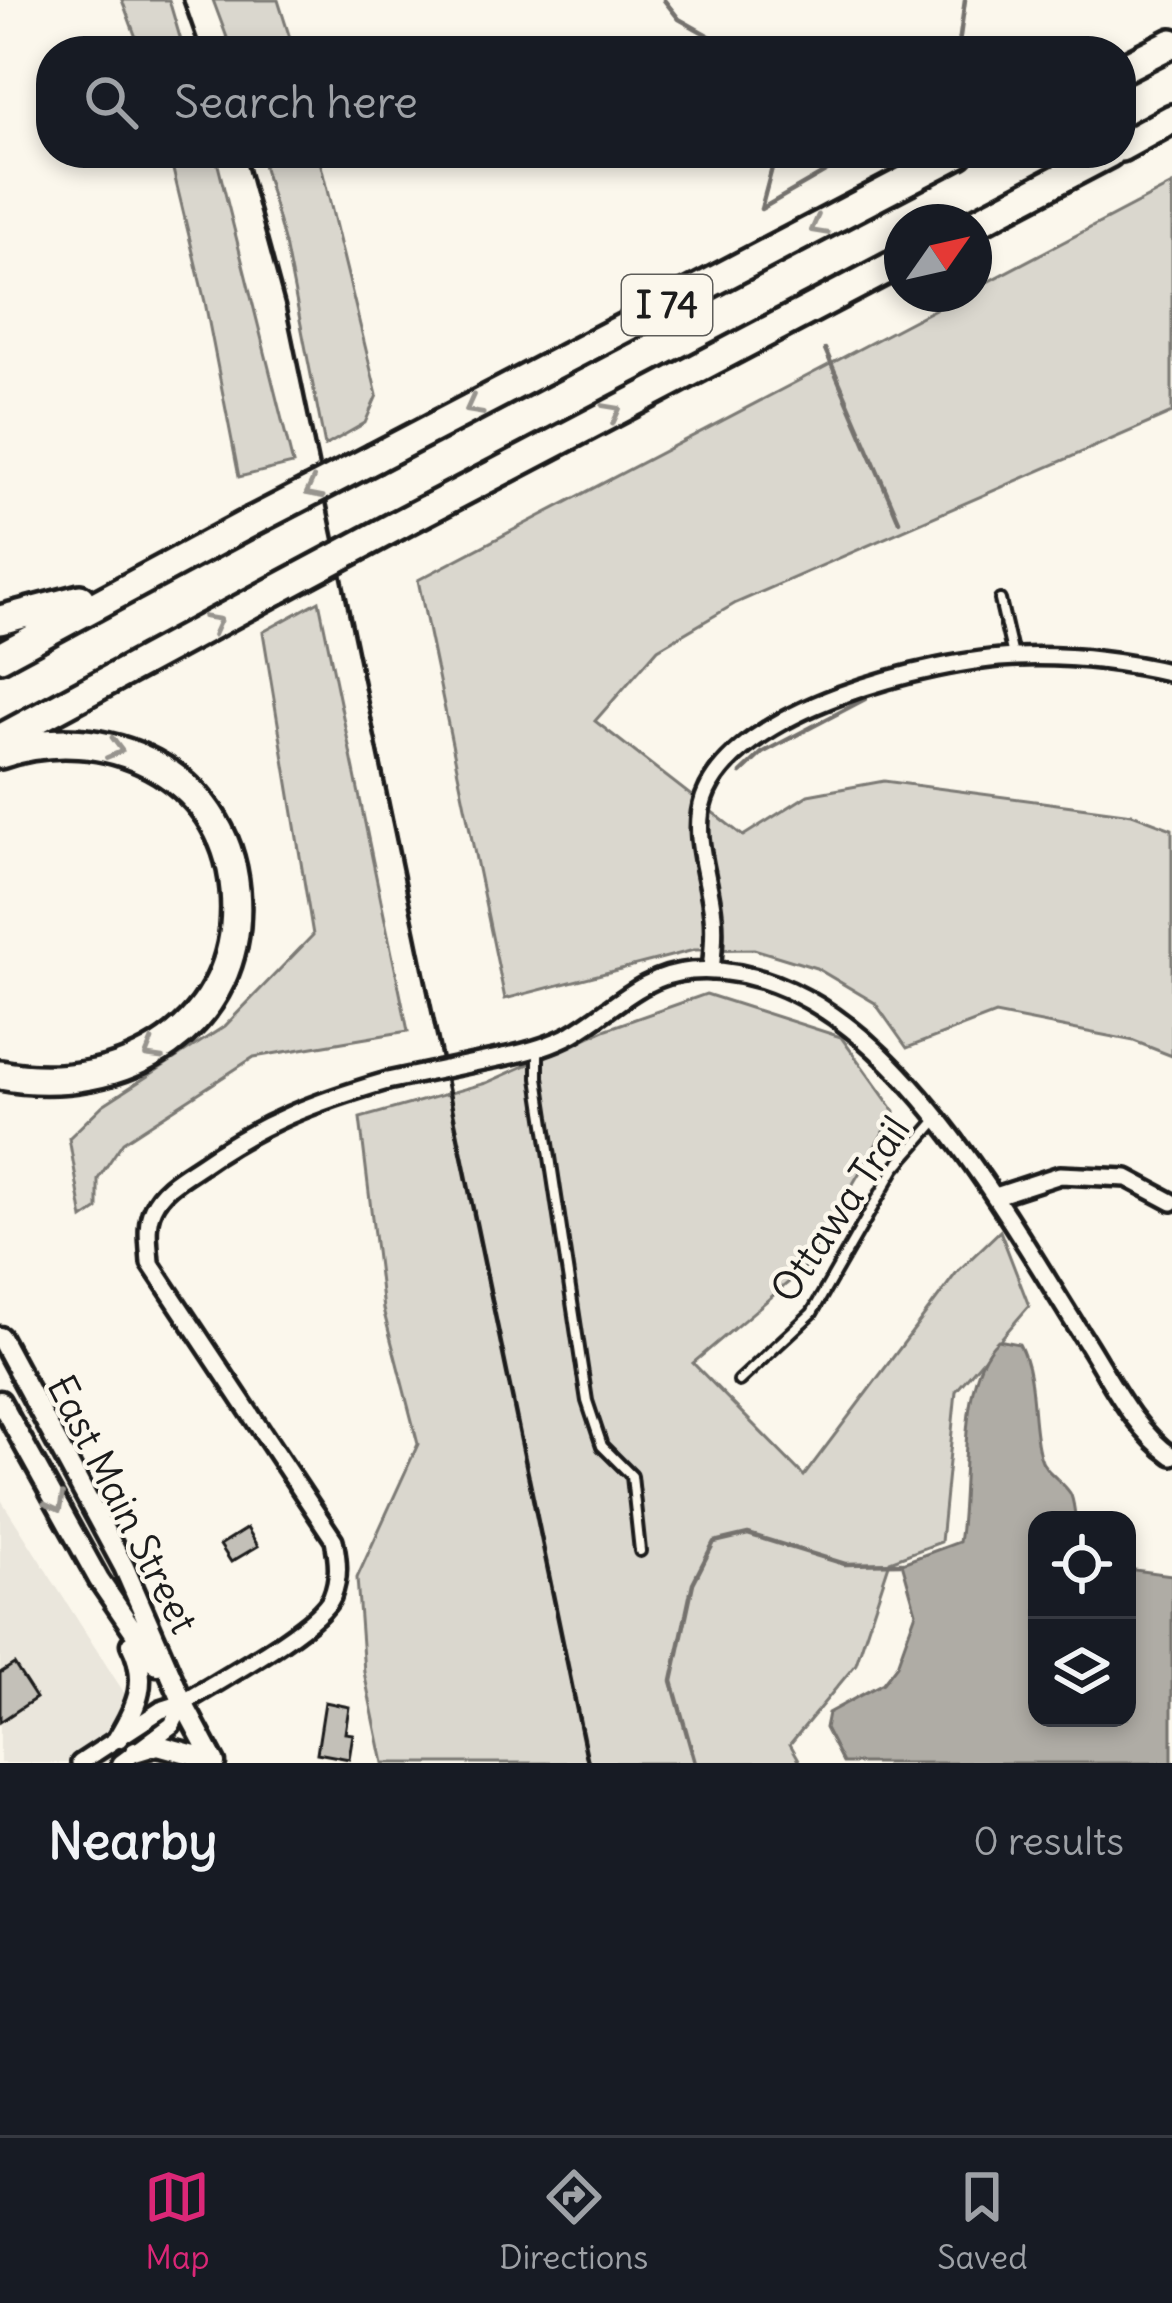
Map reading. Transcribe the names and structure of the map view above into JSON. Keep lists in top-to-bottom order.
{
  "streets": {
    "highway": ["I 74"],
    "street": ["East Main Street"],
    "lane": ["Ottawa Trail"]
  },
  "north": "top right",
  "page": {
    "search": "Search here",
    "heading": ["Nearby", "0 results"],
    "nav": ["Map", "Directions", "Saved"]
  }
}
